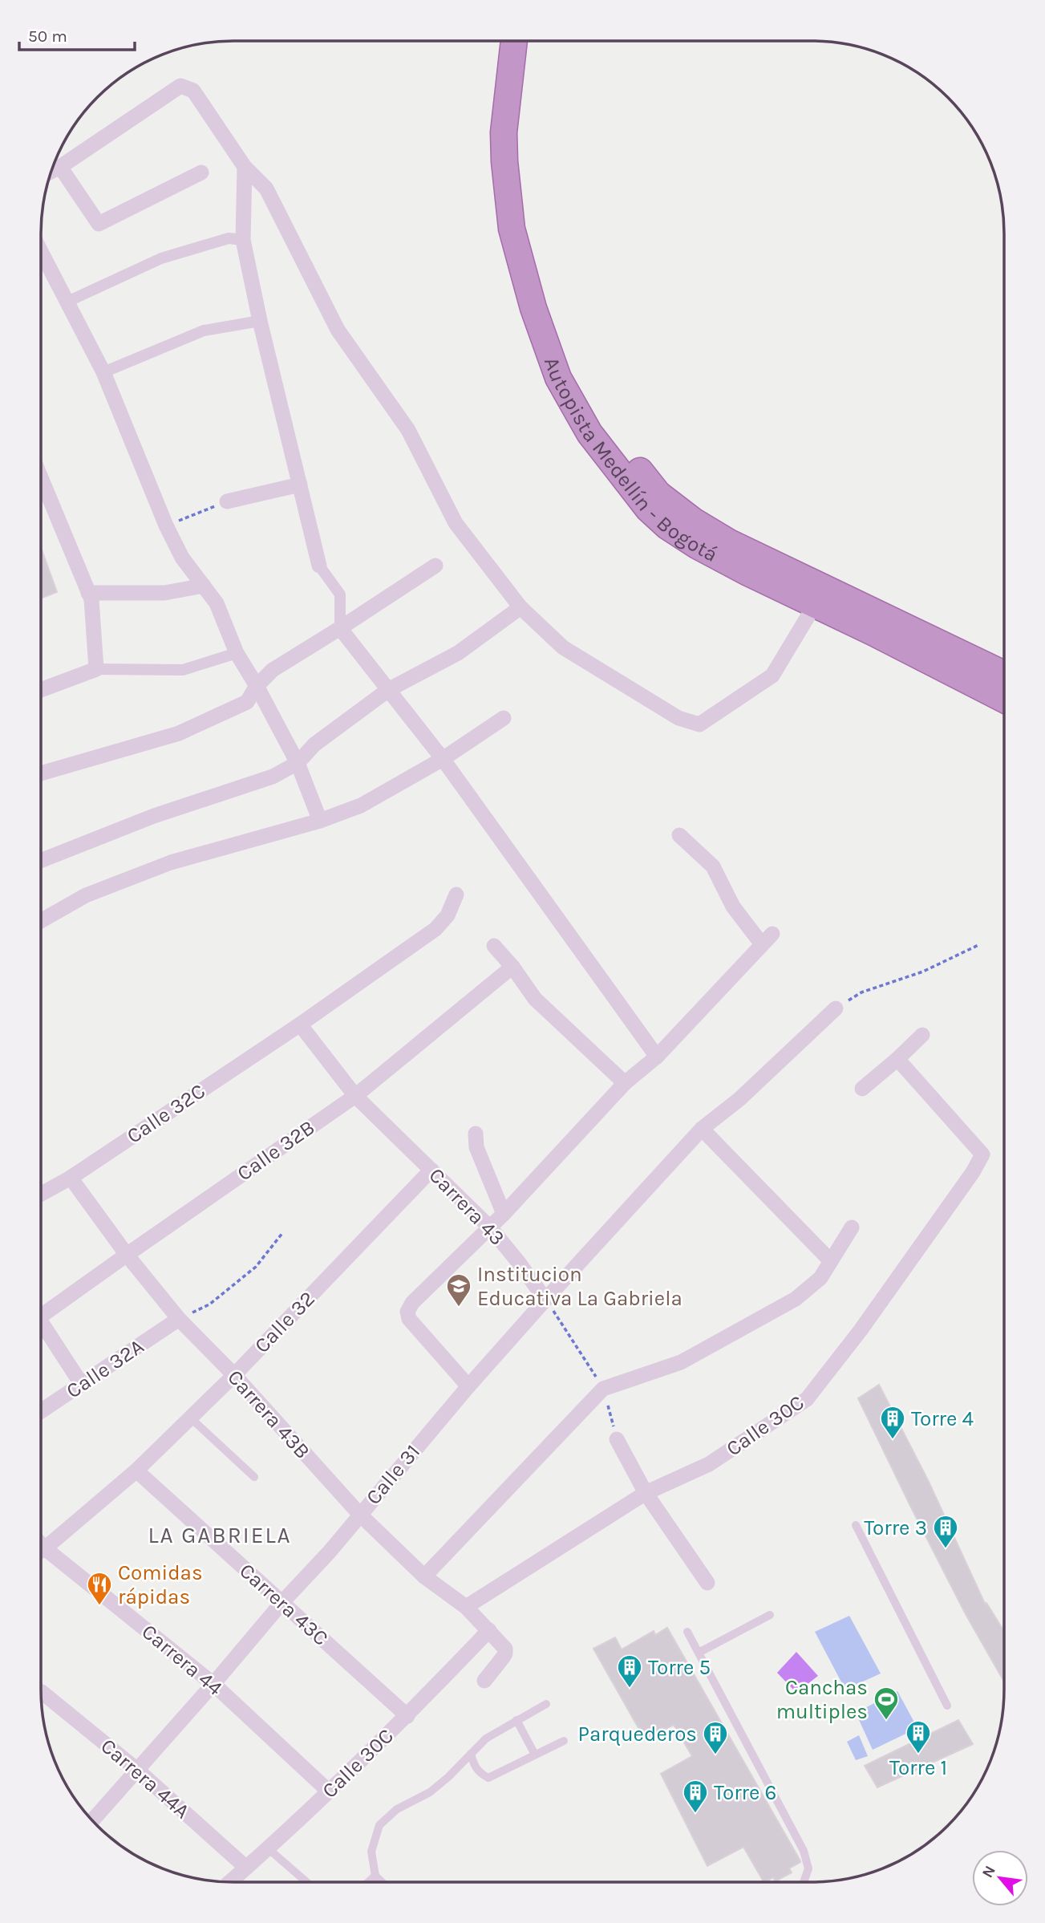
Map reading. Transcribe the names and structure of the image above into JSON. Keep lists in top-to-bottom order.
{
  "streets": {
    "highway": ["Autopista Medellín - Bogotá"],
    "street": [
      "Calle 32C",
      "Calle 32B",
      "Carrera 43",
      "Calle 32",
      "Calle 32A",
      "Carrera 43B",
      "Calle 30C",
      "Calle 31",
      "Carrera 43C",
      "Carrera 44",
      "Carrera 44A"
    ]
  },
  "crossings": [
    ["Calle 32C", "Carrera 43"],
    ["Calle 32C", "Carrera 43B"],
    ["Calle 32B", "Carrera 43"],
    ["Calle 32B", "Carrera 43B"],
    ["Carrera 43", "Calle 32"],
    ["Carrera 43", "Calle 31"],
    ["Calle 32", "Carrera 43B"],
    ["Calle 32", "Carrera 43C"],
    ["Calle 32", "Carrera 44"],
    ["Calle 32A", "Carrera 43B"],
    ["Carrera 43B", "Calle 30C"],
    ["Carrera 43B", "Calle 31"],
    ["Calle 30C", "Carrera 43C"],
    ["Calle 30C", "Carrera 44"],
    ["Calle 30C", "Carrera 44A"],
    ["Calle 31", "Carrera 43C"],
    ["Calle 31", "Carrera 44"],
    ["Calle 31", "Carrera 44A"]
  ],
  "districts": ["LA GABRIELA"],
  "places": {
    "school or university": ["Institucion Educativa La Gabriela"],
    "building": [
      "Torre 4",
      "Torre 3",
      "Torre 5",
      "Torre 1",
      "Parquederos",
      "Torre 6"
    ],
    "restaurant": ["Comidas rápidas"],
    "sports": ["Canchas multiples"]
  },
  "scale_bar": "50 m",
  "north": "top left"
}
